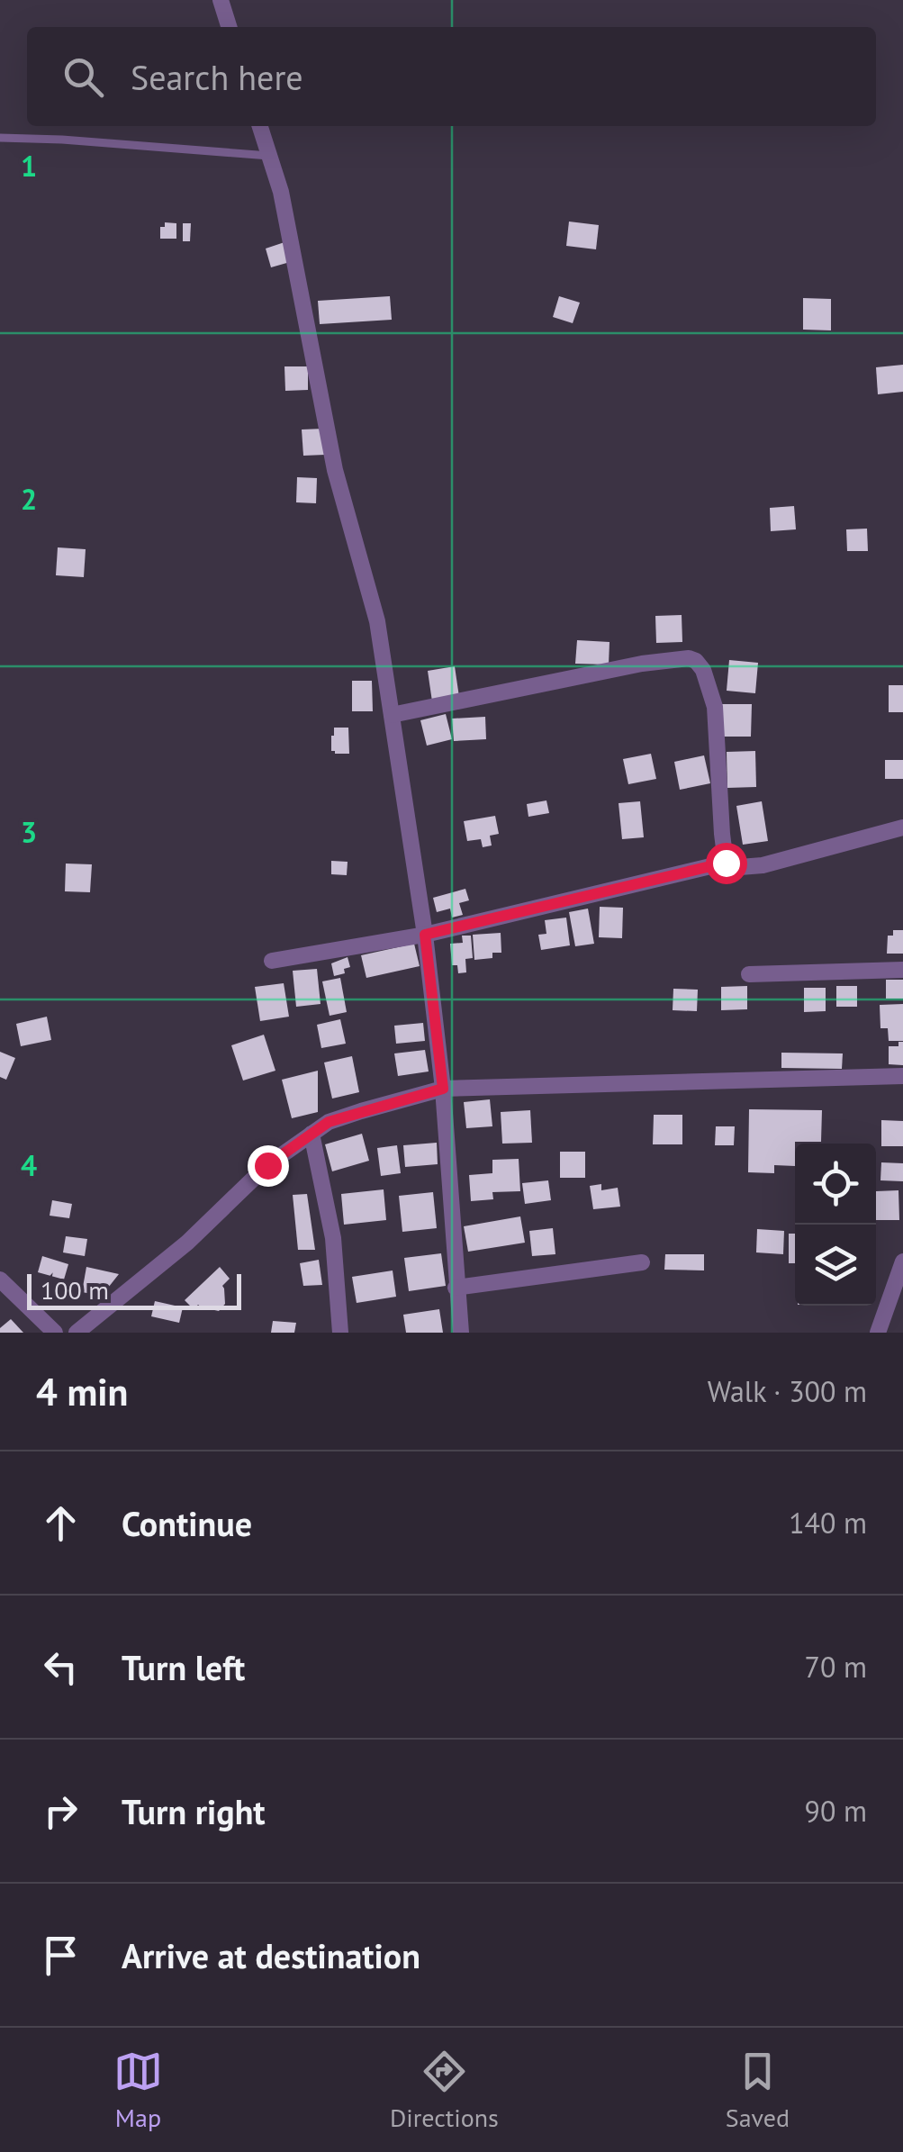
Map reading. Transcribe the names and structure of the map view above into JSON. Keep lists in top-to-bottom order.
{
  "scale_bar": "100 m",
  "page": {
    "search": "Search here",
    "scale": "100 m",
    "heading": ["4 min", "Walk · 300 m"],
    "list": [
      ["Continue", "140 m"],
      ["Turn left", "70 m"],
      ["Turn right", "90 m"],
      "Arrive at destination"
    ],
    "nav": ["Map", "Directions", "Saved"]
  },
  "grid": {
    "rows": [
      "1",
      "2",
      "3",
      "4"
    ]
  }
}
